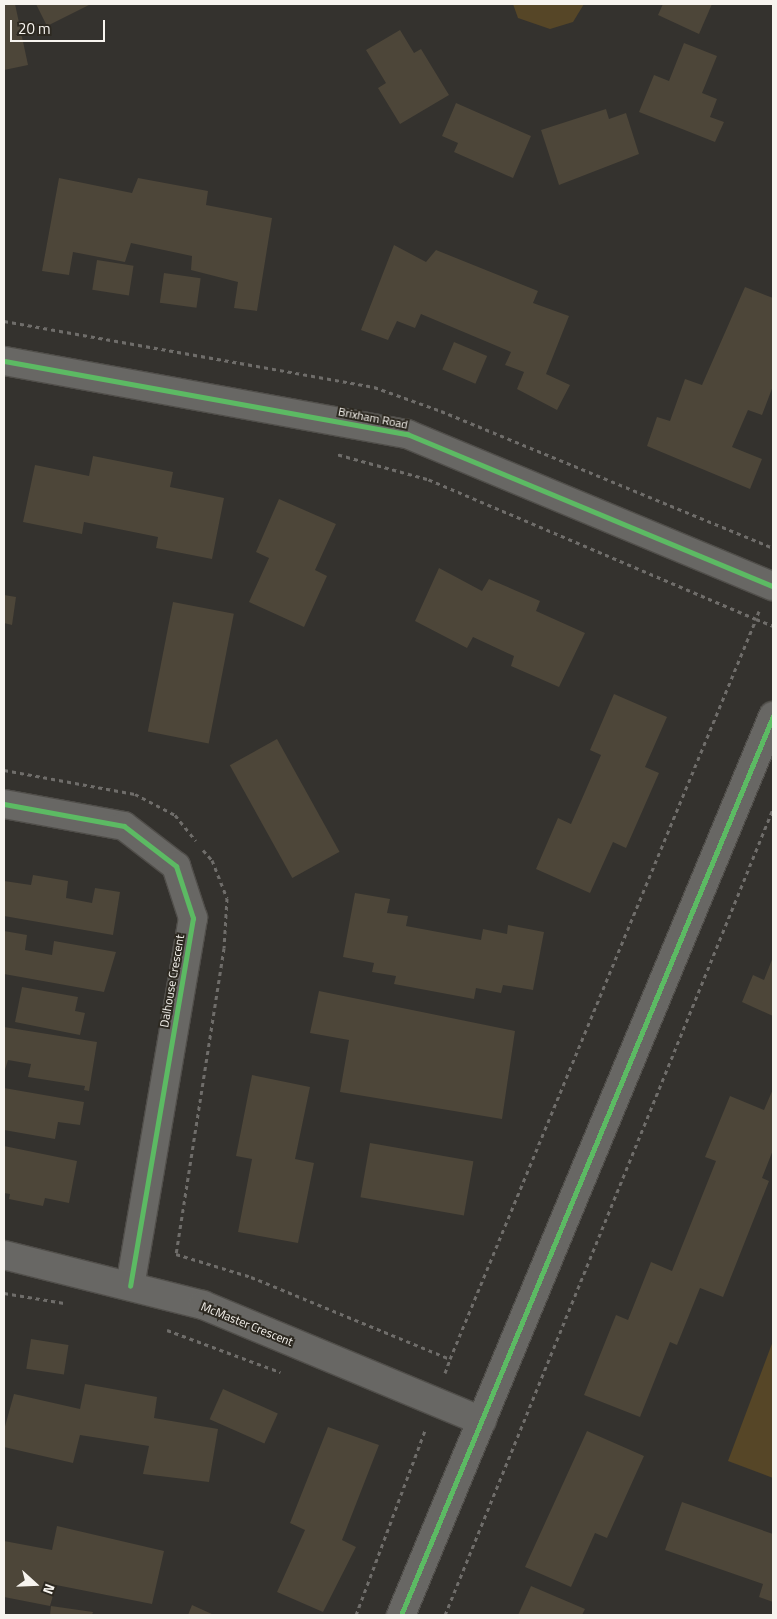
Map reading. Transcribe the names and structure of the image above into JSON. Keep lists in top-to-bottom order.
{
  "streets": {
    "street": ["Brixham Road", "Dalhouse Crescent", "McMaster Crescent"]
  },
  "crossings": [
    ["Dalhouse Crescent", "McMaster Crescent"]
  ],
  "scale_bar": "20 m",
  "north": "right"
}
